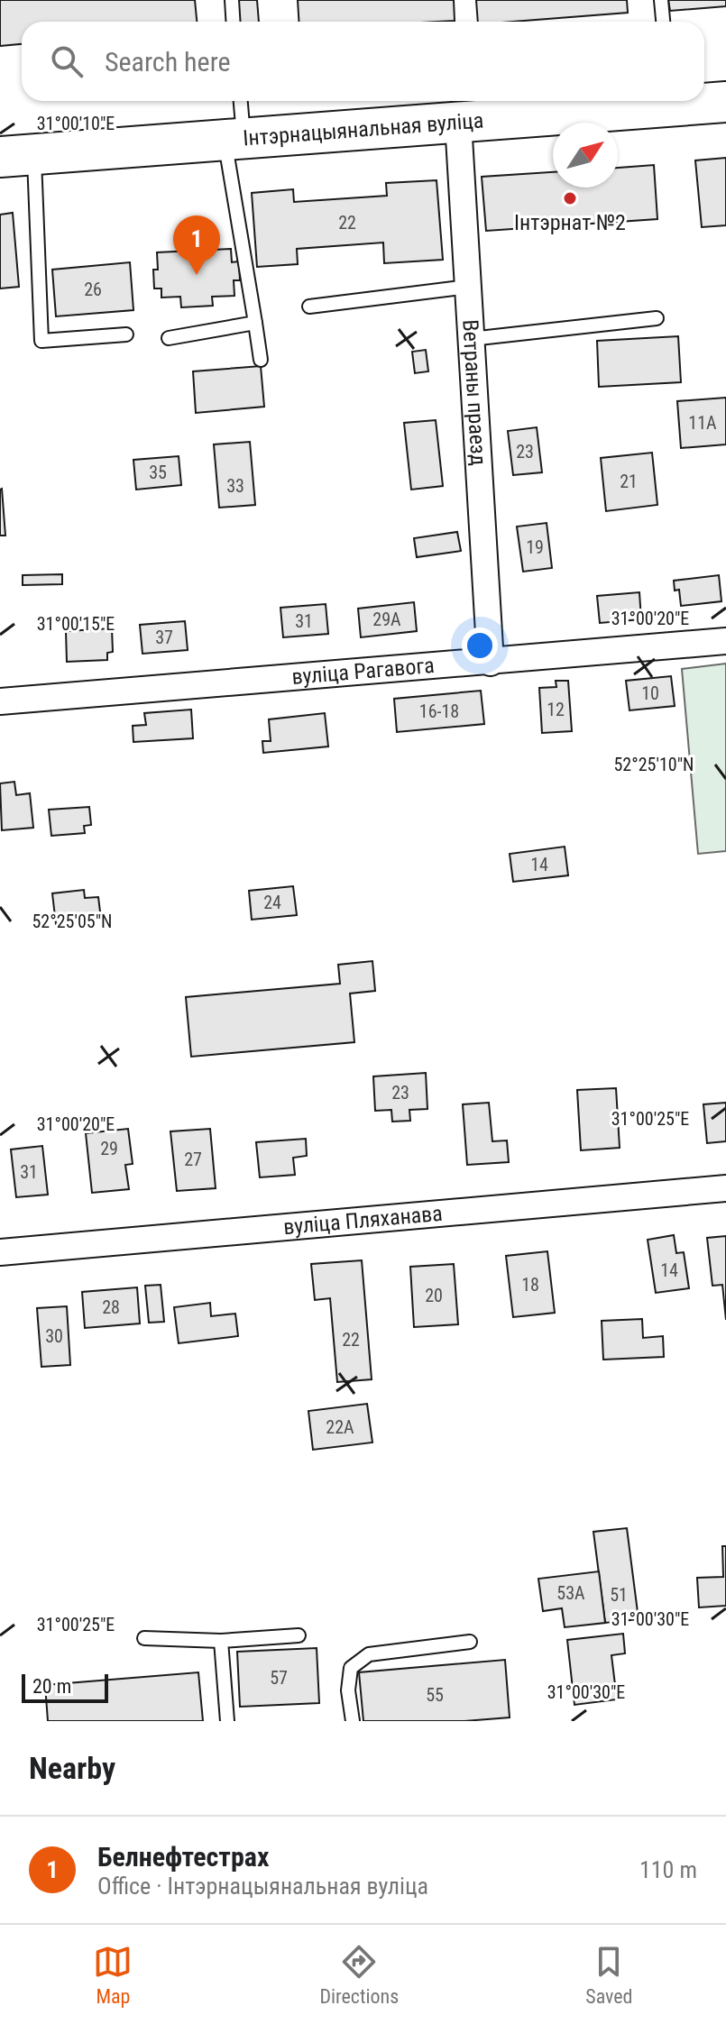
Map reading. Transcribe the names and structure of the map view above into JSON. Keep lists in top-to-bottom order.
{
  "streets": {
    "main road": ["Інтэрнацыянальная вуліца"],
    "street": ["Ветраны праезд", "вуліца Рагавога", "вуліца Пляханава"]
  },
  "crossings": [
    ["Інтэрнацыянальная вуліца", "Ветраны праезд"],
    ["Ветраны праезд", "вуліца Рагавога"]
  ],
  "places": ["Інтэрнат №2"],
  "house_numbers": [
    "22",
    "26",
    "11А",
    "23",
    "35",
    "21",
    "33",
    "19",
    "29А",
    "31",
    "37",
    "10",
    "12",
    "16-18",
    "14",
    "24",
    "23",
    "29",
    "27",
    "31",
    "14",
    "18",
    "20",
    "28",
    "30",
    "22",
    "22А",
    "53А",
    "51",
    "57",
    "55"
  ],
  "scale_bar": "20 m",
  "north": "top right",
  "page": {
    "search": "Search here",
    "pins": "1",
    "scale": "20 m",
    "heading": "Nearby",
    "list": [
      {
        "mark": "1",
        "name": "Белнефтестрах",
        "note": "Office · Інтэрнацыянальная вуліца",
        "value": "110 m"
      }
    ],
    "nav": ["Map", "Directions", "Saved"]
  },
  "coordinates": [
    "31°00'10\"E",
    "31°00'20\"E",
    "31°00'15\"E",
    "52°25'10\"N",
    "52°25'05\"N",
    "31°00'25\"E",
    "31°00'30\"E"
  ]
}
